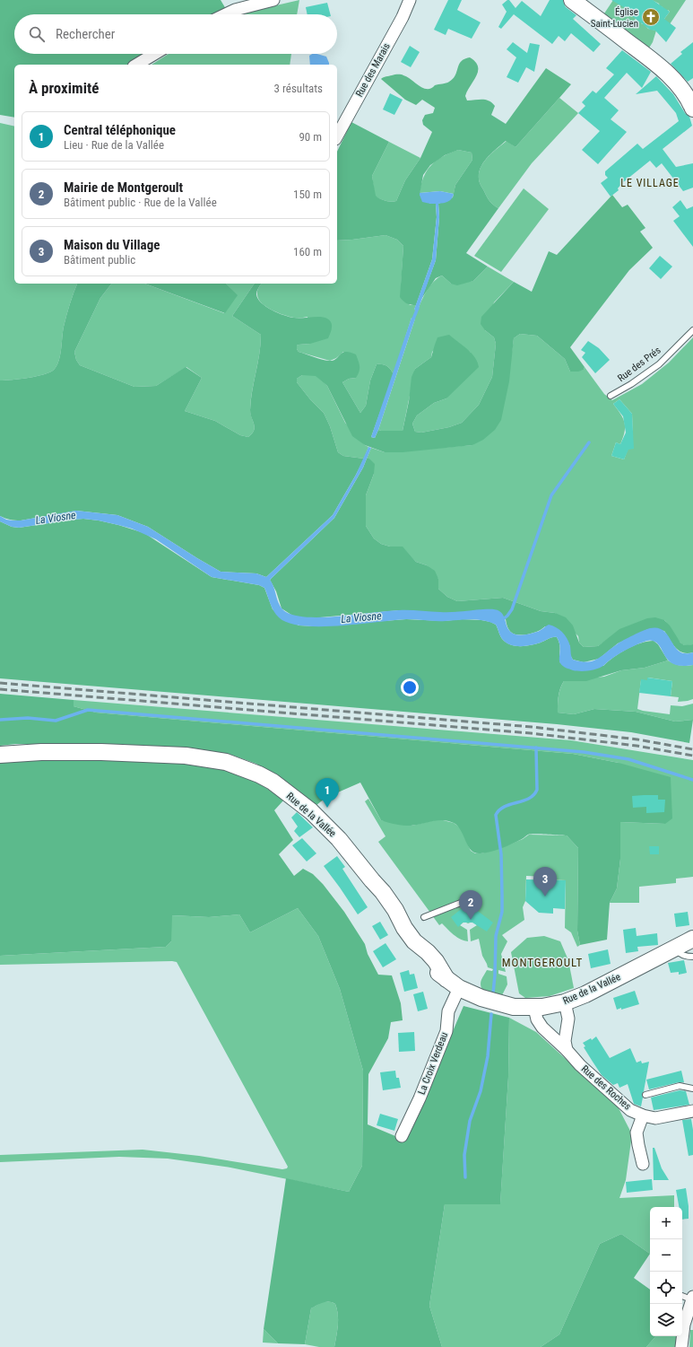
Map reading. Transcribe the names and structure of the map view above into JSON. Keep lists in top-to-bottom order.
{
  "streets": {
    "main road": ["Rue de la Vallée"],
    "street": ["Rue des Marais", "La Croix Verdeau", "Rue des Roches"],
    "lane": ["Rue des Prés"]
  },
  "crossings": [
    ["Rue de la Vallée", "La Croix Verdeau"],
    ["Rue de la Vallée", "Rue des Roches"]
  ],
  "districts": ["LE VILLAGE", "MONTGEROULT"],
  "water": ["La Viosne"],
  "places": {
    "church": ["Église Saint-Lucien"]
  },
  "page": {
    "search": "Rechercher",
    "heading": ["À proximité", "3 résultats"],
    "list": [
      {
        "mark": "1",
        "name": "Central téléphonique",
        "note": "Lieu · Rue de la Vallée",
        "value": "90 m"
      },
      {
        "mark": "2",
        "name": "Mairie de Montgeroult",
        "note": "Bâtiment public · Rue de la Vallée",
        "value": "150 m"
      },
      {
        "mark": "3",
        "name": "Maison du Village",
        "note": "Bâtiment public",
        "value": "160 m"
      }
    ],
    "pins": ["1", "3", "2"],
    "map_buttons": ["+", "−"]
  }
}
